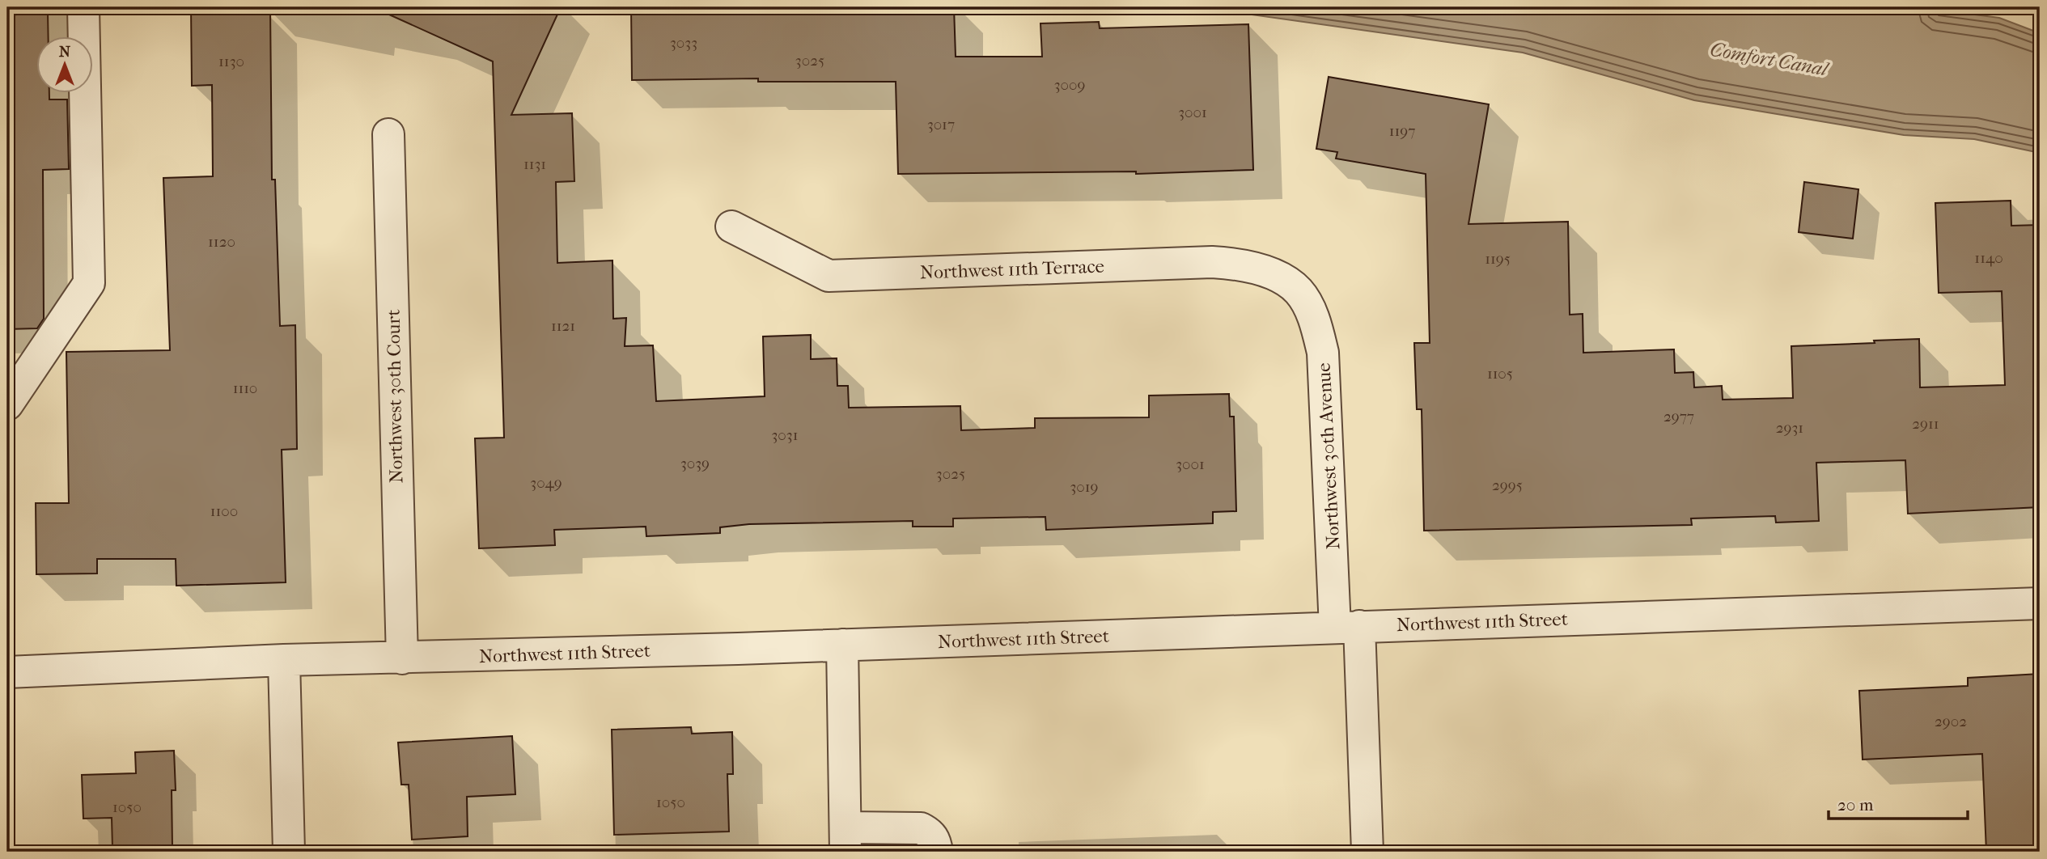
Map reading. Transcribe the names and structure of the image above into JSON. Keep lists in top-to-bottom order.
{
  "streets": {
    "street": [
      "Northwest 11th Terrace",
      "Northwest 30th Court",
      "Northwest 30th Avenue",
      "Northwest 11th Street"
    ]
  },
  "crossings": [
    ["Northwest 11th Terrace", "Northwest 30th Avenue"],
    ["Northwest 30th Court", "Northwest 11th Street"],
    ["Northwest 30th Avenue", "Northwest 11th Street"]
  ],
  "water": ["Comfort Canal"],
  "house_numbers": [
    "3033",
    "3025",
    "1130",
    "3009",
    "3001",
    "3017",
    "1197",
    "1131",
    "1120",
    "1140",
    "1195",
    "1121",
    "1105",
    "1110",
    "2977",
    "2911",
    "2931",
    "3031",
    "3039",
    "3001",
    "3025",
    "3049",
    "2995",
    "3019",
    "1100",
    "2902",
    "1050",
    "1050"
  ],
  "scale_bar": "20 m",
  "north": "top"
}
